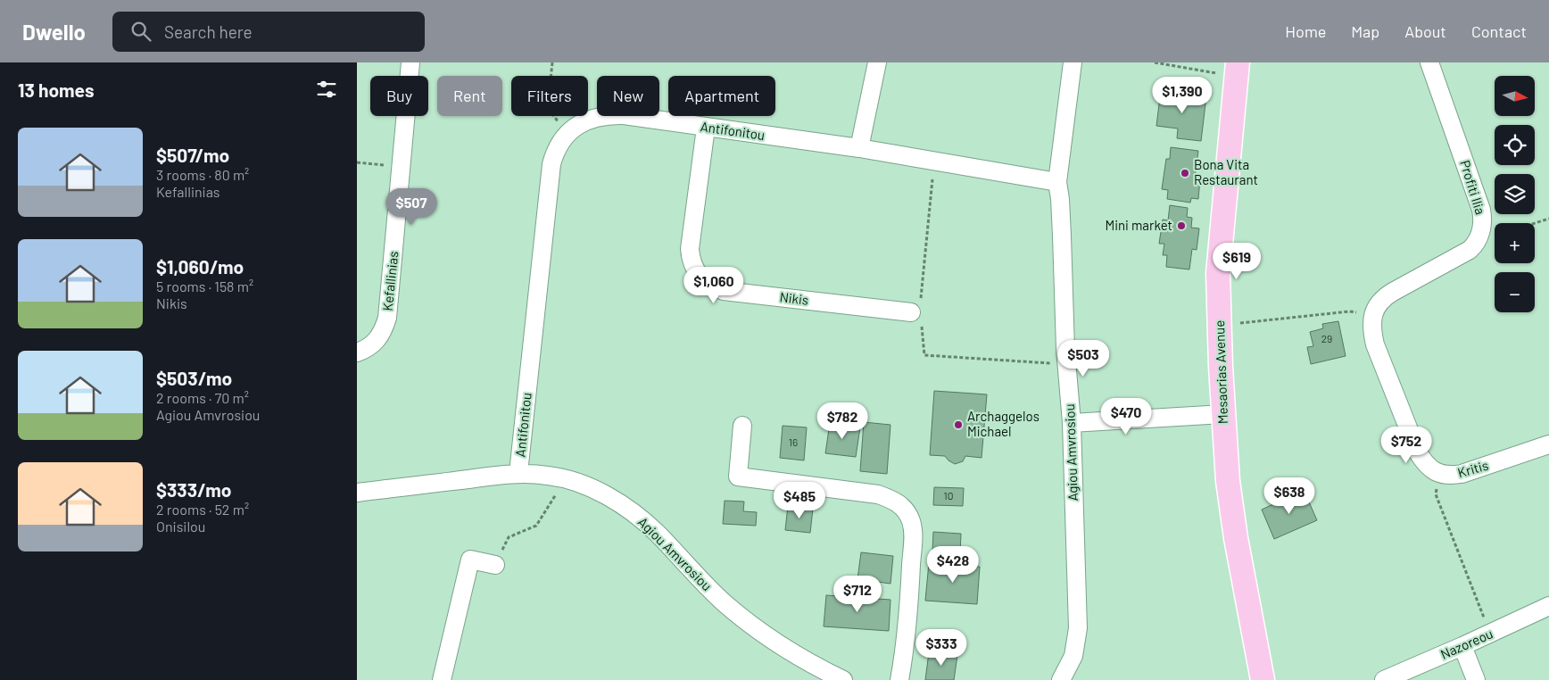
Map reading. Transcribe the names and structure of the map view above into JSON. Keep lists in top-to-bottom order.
{
  "streets": {
    "main road": ["Mesaorias Avenue"],
    "street": [
      "Antifonitou",
      "Profiti Ilia",
      "Kefallinias",
      "Nikis",
      "Agiou Amvrosiou",
      "Kritis",
      "Nazoreou"
    ]
  },
  "crossings": [
    ["Antifonitou", "Nikis"],
    ["Antifonitou", "Agiou Amvrosiou"],
    ["Profiti Ilia", "Kritis"]
  ],
  "places": ["Bona Vita Restaurant", "Mini market", "Archaggelos Michael"],
  "house_numbers": ["29", "16", "10"],
  "north": "right",
  "page": {
    "header": "Dwello",
    "search": "Search here",
    "nav": [
      "Home",
      "Map",
      "About",
      "Contact"
    ],
    "heading": "13 homes",
    "map_buttons": ["+", "−"],
    "chip": [
      "Buy",
      "Rent",
      "Filters",
      "New",
      "Apartment"
    ],
    "price": [
      "$1,390",
      "$507",
      "$619",
      "$1,060",
      "$503",
      "$470",
      "$782",
      "$752",
      "$638",
      "$485",
      "$428",
      "$712",
      "$333"
    ],
    "list": [
      {
        "name": "$507/mo",
        "note": "3 rooms · 80 m² · Kefallinias"
      },
      {
        "name": "$1,060/mo",
        "note": "5 rooms · 158 m² · Nikis"
      },
      {
        "name": "$503/mo",
        "note": "2 rooms · 70 m² · Agiou Amvrosiou"
      },
      {
        "name": "$333/mo",
        "note": "2 rooms · 52 m² · Onisilou"
      }
    ]
  }
}
